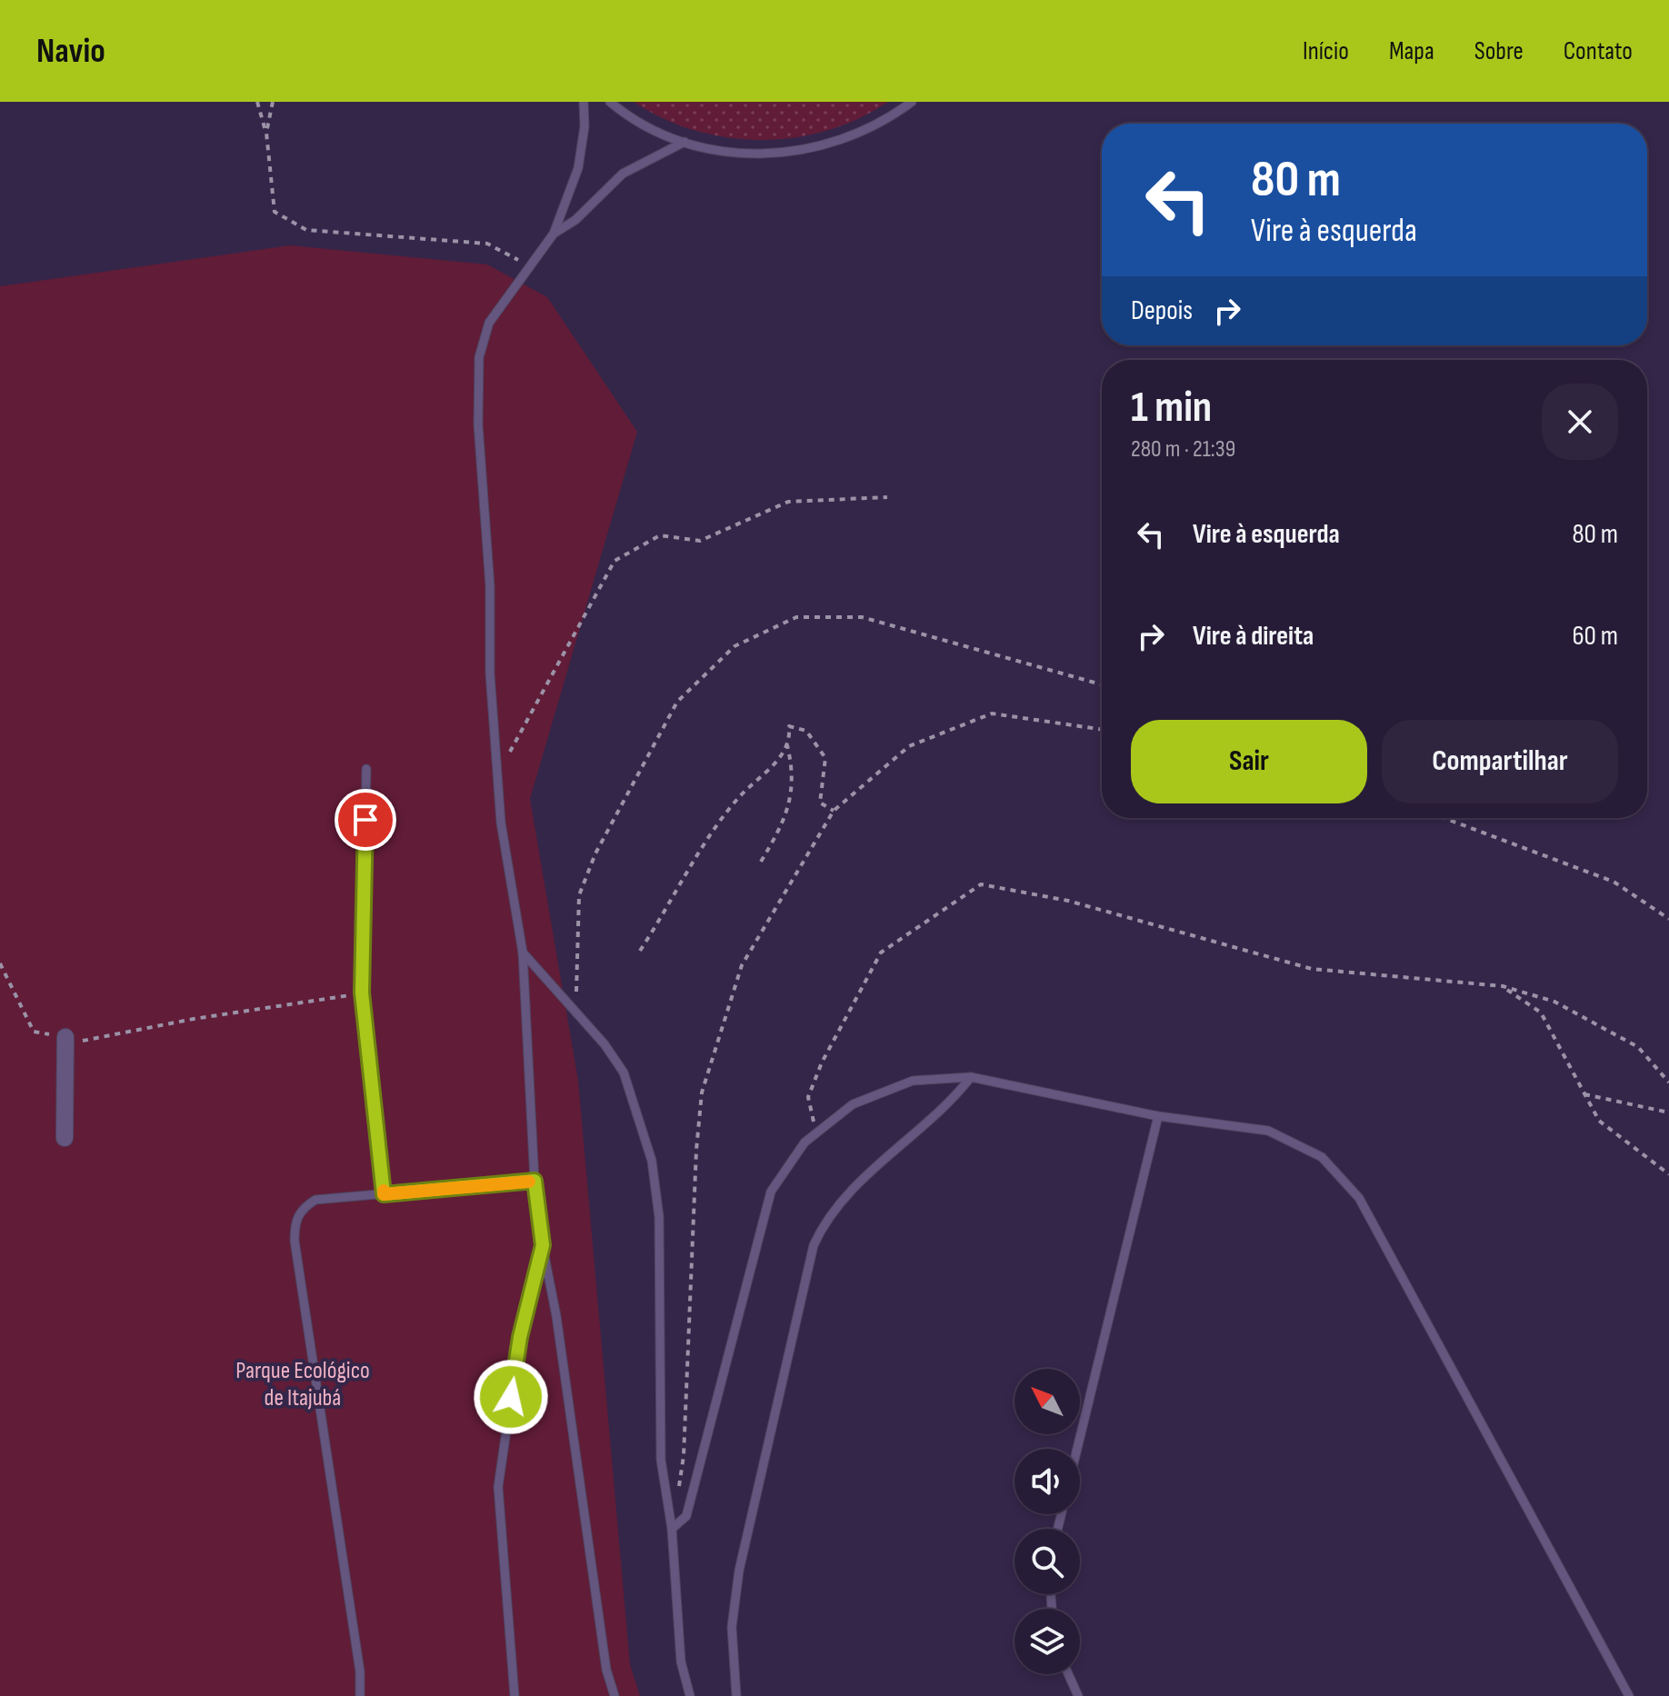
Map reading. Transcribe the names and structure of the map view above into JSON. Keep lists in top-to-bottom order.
{
  "parks": ["Parque Ecológico de Itajubá"],
  "north": "top left",
  "page": {
    "header": "Navio",
    "nav": [
      "Início",
      "Mapa",
      "Sobre",
      "Contato"
    ],
    "turn": ["80 m", "Vire à esquerda"],
    "then": "Depois",
    "heading": ["1 min", "280 m · 21:39"],
    "list": [
      {
        "name": "Vire à esquerda",
        "value": "80 m"
      },
      {
        "name": "Vire à direita",
        "value": "60 m"
      }
    ],
    "buttons": ["Sair", "Compartilhar"]
  }
}
